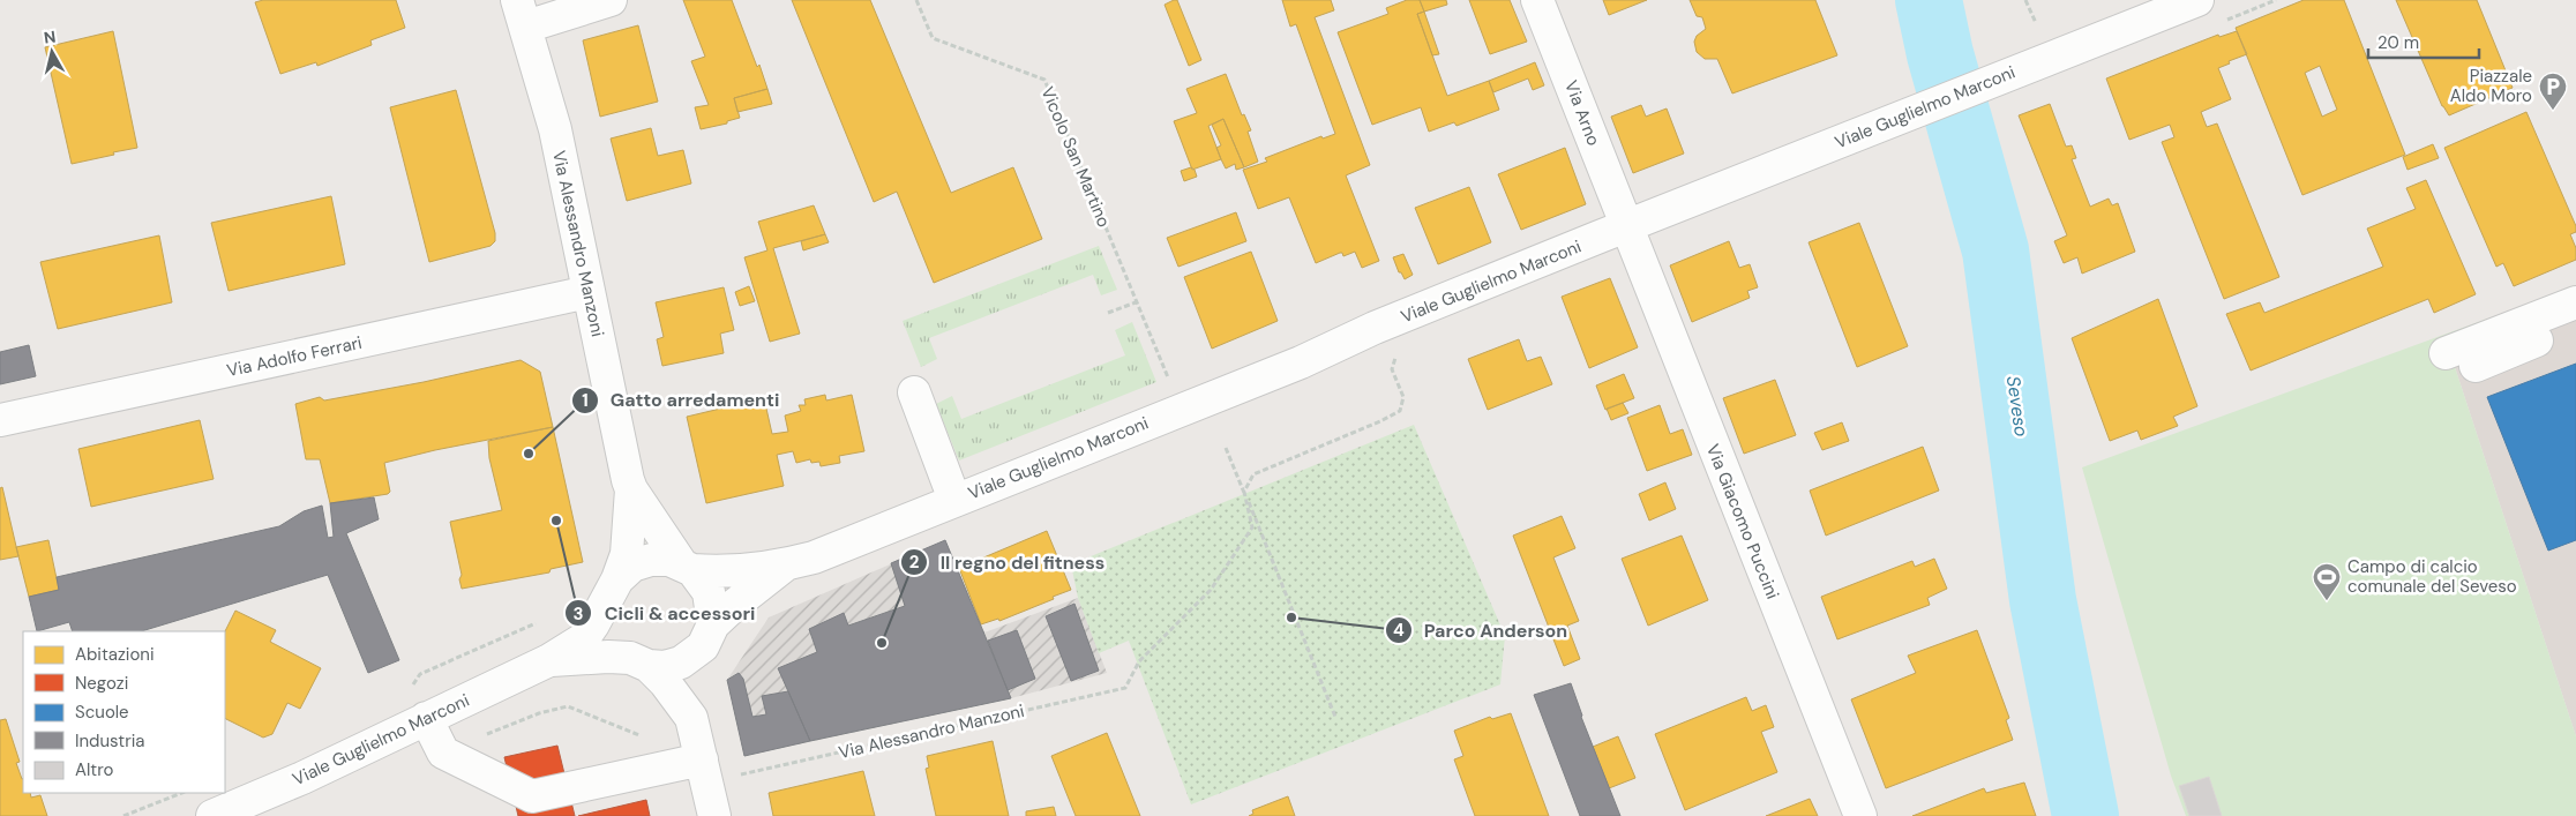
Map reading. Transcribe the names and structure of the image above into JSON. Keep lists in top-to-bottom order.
{
  "streets": {
    "street": [
      "Viale Guglielmo Marconi",
      "Via Arno",
      "Via Alessandro Manzoni",
      "Via Adolfo Ferrari",
      "Via Giacomo Puccini"
    ],
    "path": ["Vicolo San Martino"]
  },
  "crossings": [
    ["Viale Guglielmo Marconi", "Via Arno"],
    ["Viale Guglielmo Marconi", "Via Alessandro Manzoni"],
    ["Viale Guglielmo Marconi", "Via Giacomo Puccini"],
    ["Via Arno", "Via Giacomo Puccini"],
    ["Via Alessandro Manzoni", "Via Adolfo Ferrari"]
  ],
  "water": ["Seveso"],
  "places": {
    "parking": ["Piazzale Aldo Moro"],
    "other": [
      "Gatto arredamenti",
      "Cicli & accessori",
      "Parco Anderson",
      "Il regno del fitness"
    ],
    "sports": ["Campo di calcio comunale del Seveso"]
  },
  "legend": [
    "Abitazioni",
    "Negozi",
    "Scuole",
    "Industria",
    "Altro"
  ],
  "scale_bar": "20 m",
  "north": "top"
}
